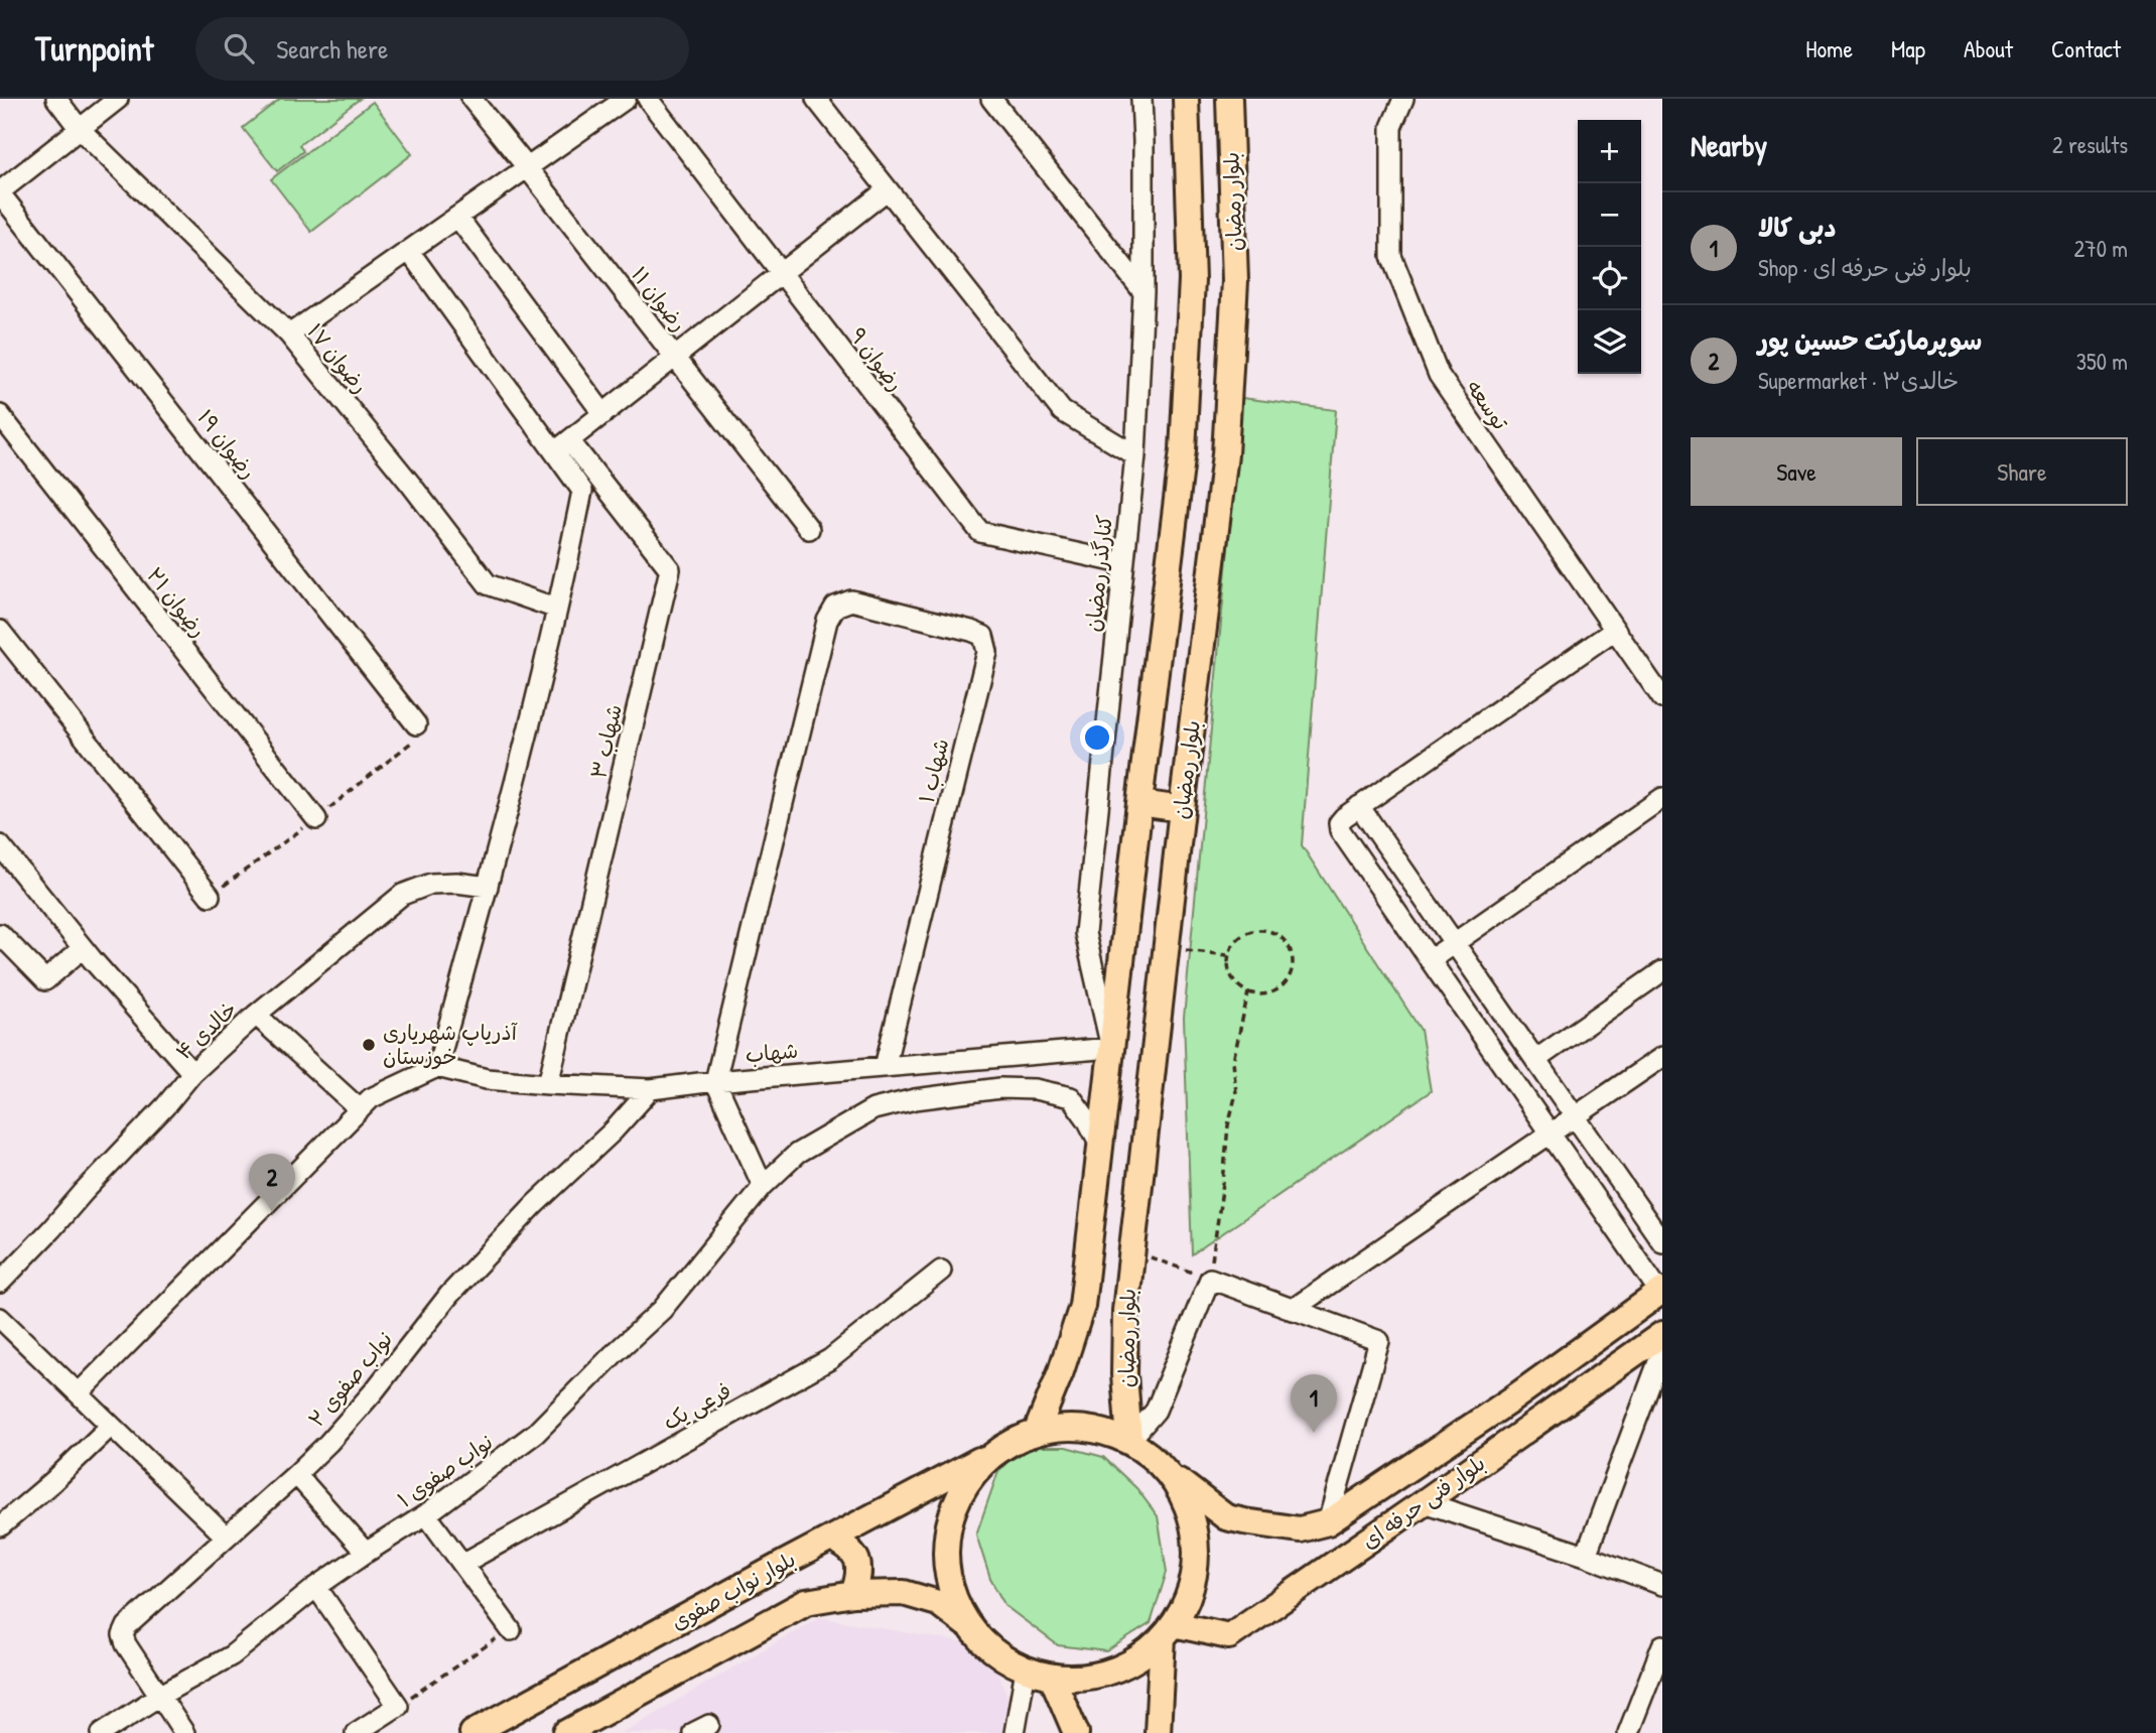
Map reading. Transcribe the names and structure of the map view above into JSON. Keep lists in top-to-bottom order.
{
  "streets": {
    "main road": ["بلوار رمضان", "بلوار فنی حرفه ای", "بلوار نواب صفوی"],
    "street": [
      "رضوان ۱۱",
      "رضوان ۱۷",
      "رضوان ۹",
      "توسعه",
      "رضوان ۱۹",
      "کنارگذر رمضان",
      "رضوان ۲۱",
      "شهاب ۳",
      "شهاب ۱",
      "خالدی ۴",
      "شهاب",
      "نواب صفوی ۲",
      "فرعی یک",
      "نواب صفوی ۱"
    ]
  },
  "crossings": [
    ["بلوار رمضان", "کنارگذر رمضان"],
    ["بلوار رمضان", "شهاب"],
    ["بلوار رمضان", "نواب صفوی ۱"],
    ["بلوار رمضان", "بلوار فنی حرفه ای"],
    ["بلوار رمضان", "بلوار نواب صفوی"],
    ["رضوان ۹", "کنارگذر رمضان"],
    ["کنارگذر رمضان", "شهاب"],
    ["شهاب ۳", "شهاب"],
    ["شهاب ۱", "شهاب"],
    ["شهاب", "نواب صفوی ۲"],
    ["نواب صفوی ۲", "نواب صفوی ۱"],
    ["بلوار فنی حرفه ای", "بلوار نواب صفوی"]
  ],
  "places": ["آذریاپ شهریاری خوزستان"],
  "page": {
    "header": "Turnpoint",
    "search": "Search here",
    "nav": [
      "Home",
      "Map",
      "About",
      "Contact"
    ],
    "heading": ["Nearby", "2 results"],
    "map_buttons": ["+", "−"],
    "list": [
      {
        "mark": "1",
        "name": "دبی کالا",
        "note": "Shop · بلوار فنی حرفه ای",
        "value": "270 m"
      },
      {
        "mark": "2",
        "name": "سوپرمارکت حسین پور",
        "note": "Supermarket · خالدی۳",
        "value": "350 m"
      }
    ],
    "buttons": ["Save", "Share"],
    "pins": ["2", "1"]
  }
}
